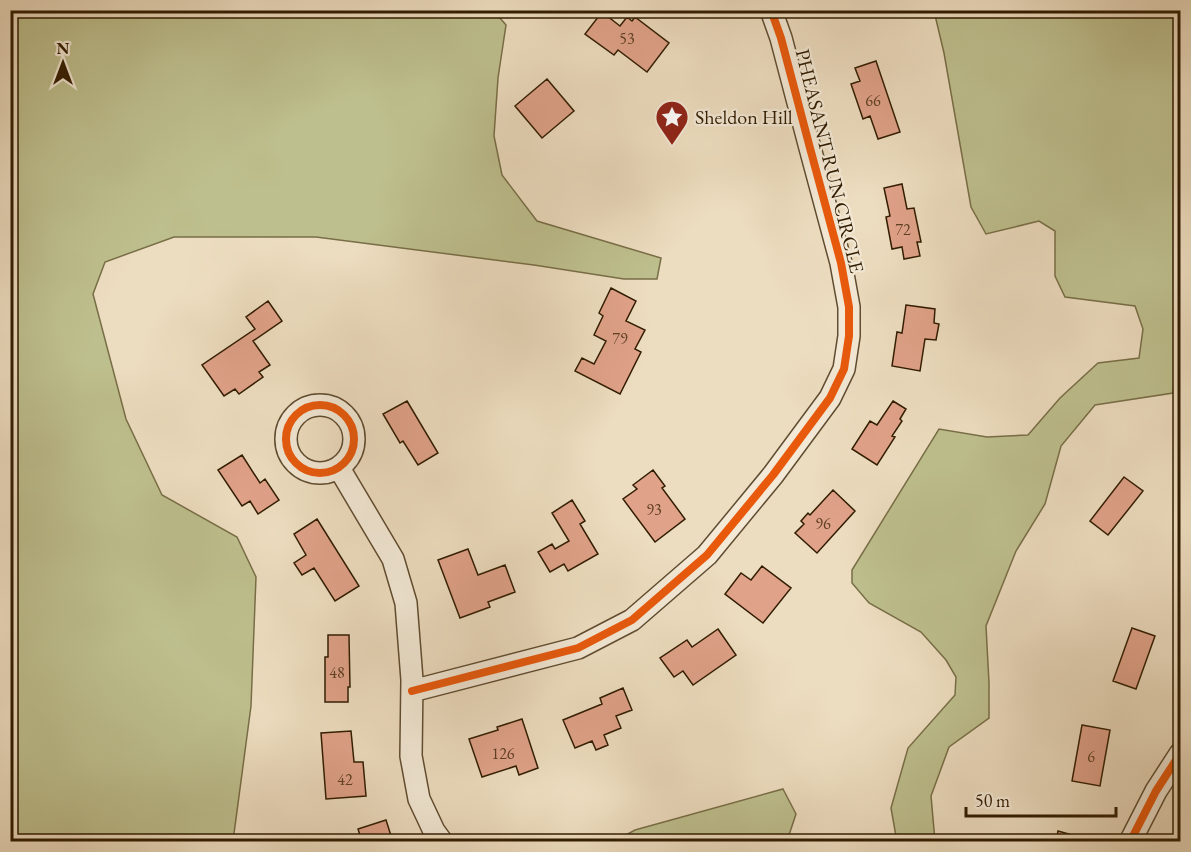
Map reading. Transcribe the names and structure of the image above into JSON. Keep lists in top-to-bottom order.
{
  "streets": {
    "street": ["PHEASANT RUN CIRCLE"]
  },
  "places": {
    "place": ["Sheldon Hill"]
  },
  "house_numbers": [
    "53",
    "66",
    "72",
    "79",
    "93",
    "96",
    "48",
    "126",
    "6",
    "42"
  ],
  "scale_bar": "50 m",
  "north": "top"
}
